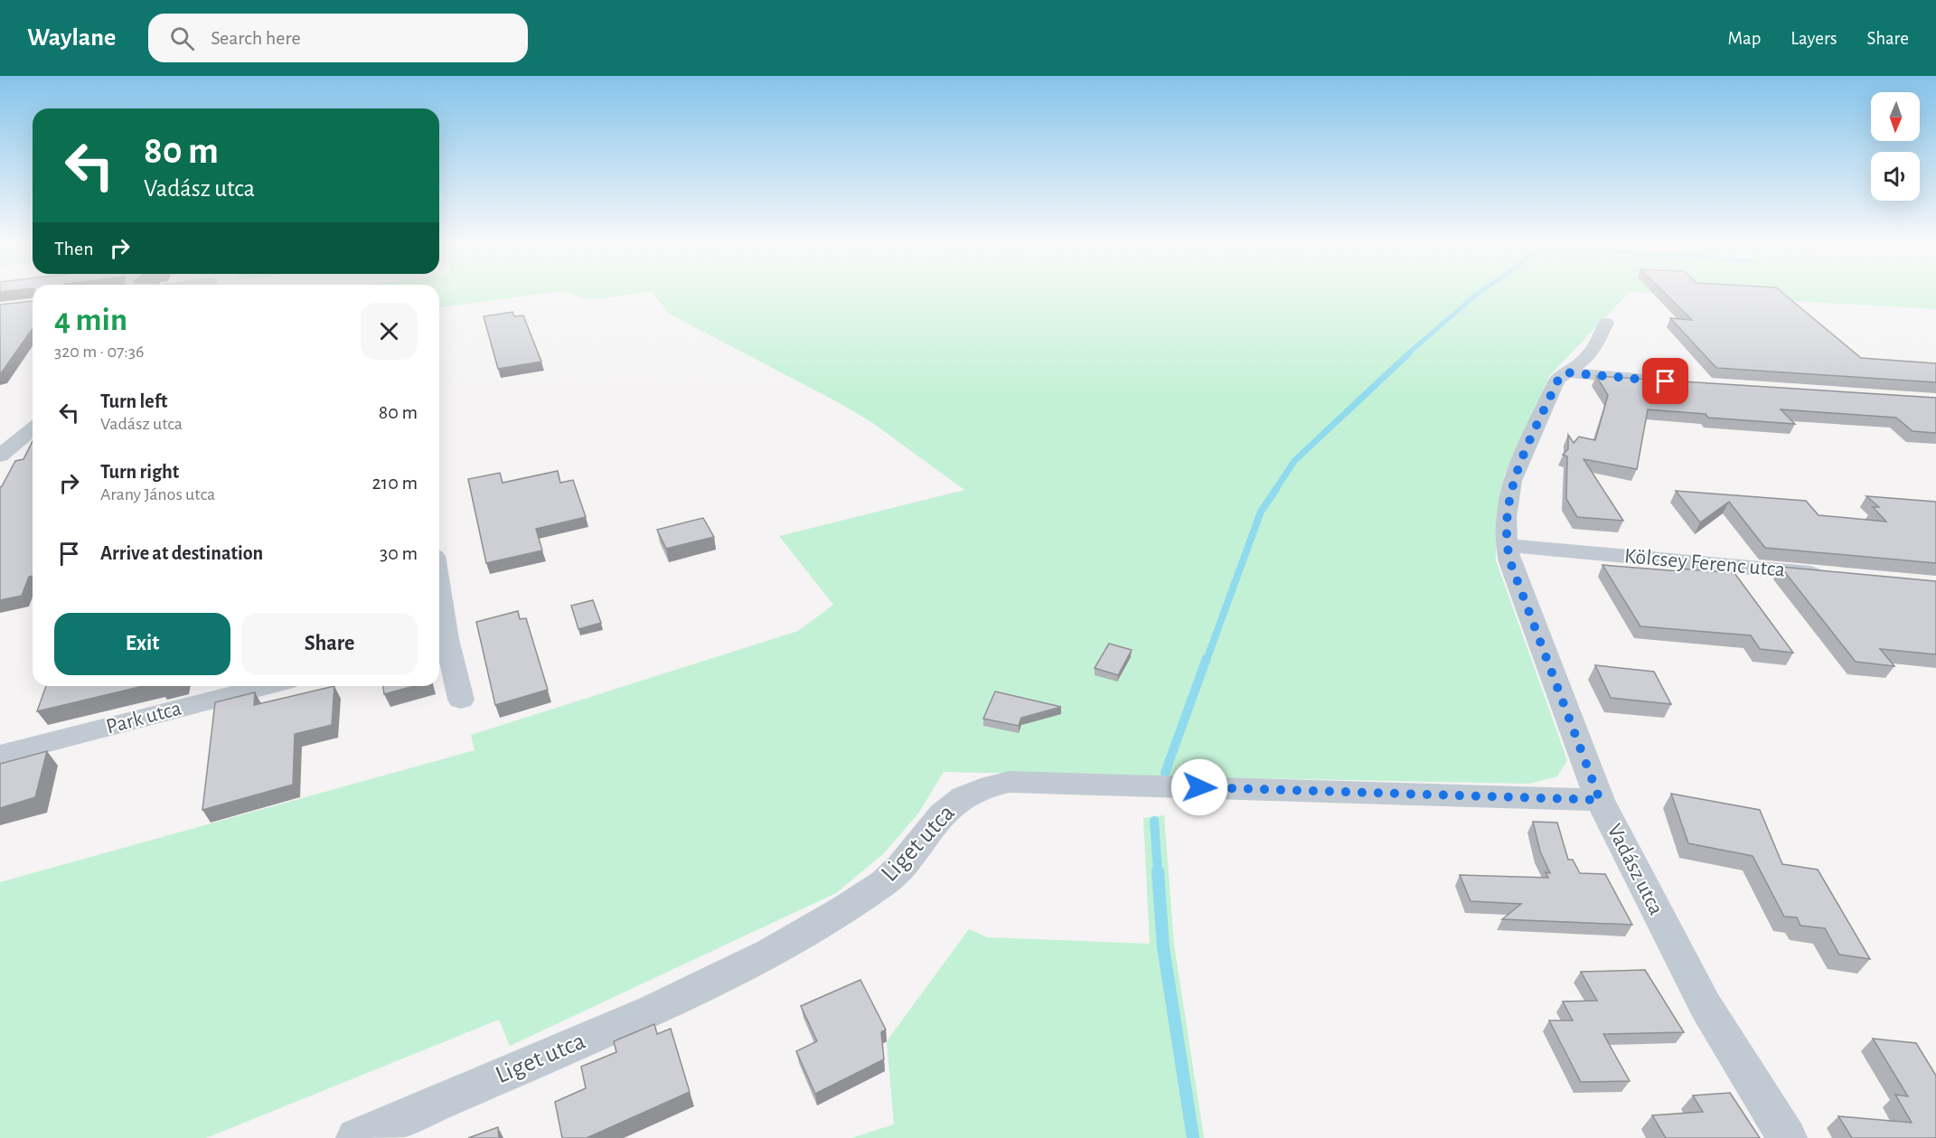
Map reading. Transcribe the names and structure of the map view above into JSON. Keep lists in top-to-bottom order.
{
  "streets": {
    "street": [
      "Kölcsey Ferenc utca",
      "Park utca",
      "Liget utca",
      "Vadász utca"
    ]
  },
  "crossings": [
    ["Kölcsey Ferenc utca", "Vadász utca"],
    ["Liget utca", "Vadász utca"]
  ],
  "north": "bottom",
  "page": {
    "header": "Waylane",
    "search": "Search here",
    "nav": ["Map", "Layers", "Share"],
    "turn": ["80 m", "Vadász utca"],
    "then": "Then",
    "heading": ["4 min", "320 m · 07:36"],
    "list": [
      {
        "name": "Turn left",
        "note": "Vadász utca",
        "value": "80 m"
      },
      {
        "name": "Turn right",
        "note": "Arany János utca",
        "value": "210 m"
      },
      {
        "name": "Arrive at destination",
        "value": "30 m"
      }
    ],
    "buttons": ["Exit", "Share"]
  }
}
